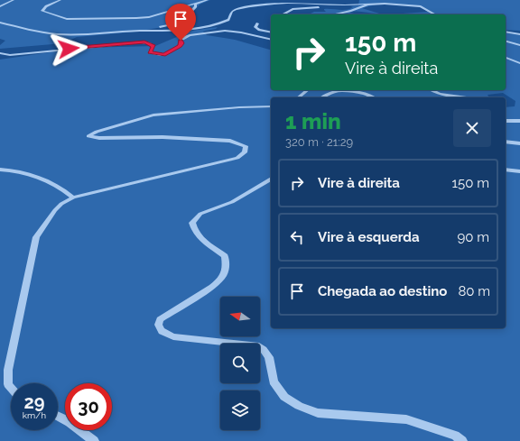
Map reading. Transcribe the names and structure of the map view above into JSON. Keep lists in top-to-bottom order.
{
  "north": "left",
  "page": {
    "turn": ["150 m", "Vire à direita"],
    "heading": ["1 min", "320 m · 21:29"],
    "list": [
      {
        "name": "Vire à direita",
        "value": "150 m"
      },
      {
        "name": "Vire à esquerda",
        "value": "90 m"
      },
      {
        "name": "Chegada ao destino",
        "value": "80 m"
      }
    ],
    "speed": "29 km/h",
    "limit": "30"
  }
}
